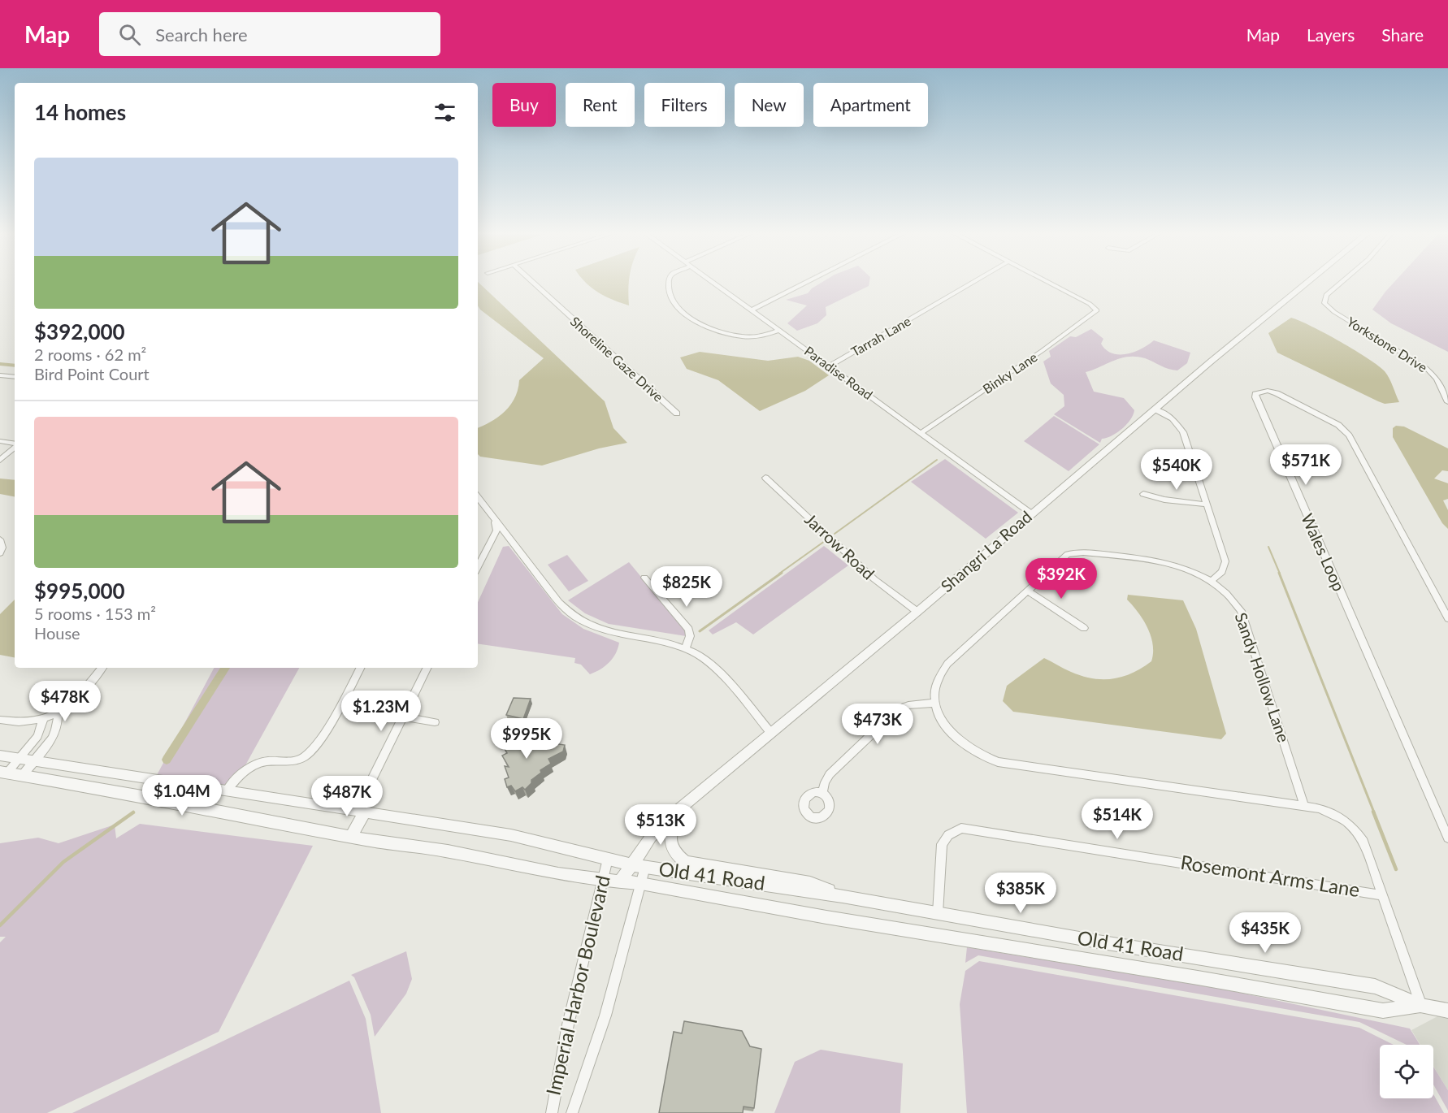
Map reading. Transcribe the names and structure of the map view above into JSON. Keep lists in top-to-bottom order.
{
  "streets": {
    "street": [
      "Tarrah Lane",
      "Yorkstone Drive",
      "Shoreline Gaze Drive",
      "Paradise Road",
      "Binky Lane",
      "Jarrow Road",
      "Shangri La Road",
      "Wales Loop",
      "Sandy Hollow Lane",
      "Old 41 Road",
      "Rosemont Arms Lane",
      "Imperial Harbor Boulevard"
    ]
  },
  "crossings": [
    ["Tarrah Lane", "Paradise Road"],
    ["Paradise Road", "Binky Lane"],
    ["Paradise Road", "Shangri La Road"],
    ["Jarrow Road", "Shangri La Road"],
    ["Shangri La Road", "Old 41 Road"],
    ["Old 41 Road", "Rosemont Arms Lane"],
    ["Old 41 Road", "Imperial Harbor Boulevard"]
  ],
  "page": {
    "header": "Map",
    "search": "Search here",
    "nav": ["Map", "Layers", "Share"],
    "chip": [
      "Buy",
      "Rent",
      "Filters",
      "New",
      "Apartment"
    ],
    "heading": "14 homes",
    "list": [
      {
        "name": "$392,000",
        "note": "2 rooms · 62 m² · Bird Point Court"
      },
      {
        "name": "$995,000",
        "note": "5 rooms · 153 m² · House"
      }
    ],
    "price": [
      "$571K",
      "$540K",
      "$392K",
      "$825K",
      "$478K",
      "$1.23M",
      "$473K",
      "$995K",
      "$1.04M",
      "$487K",
      "$514K",
      "$513K",
      "$385K",
      "$435K"
    ]
  }
}
